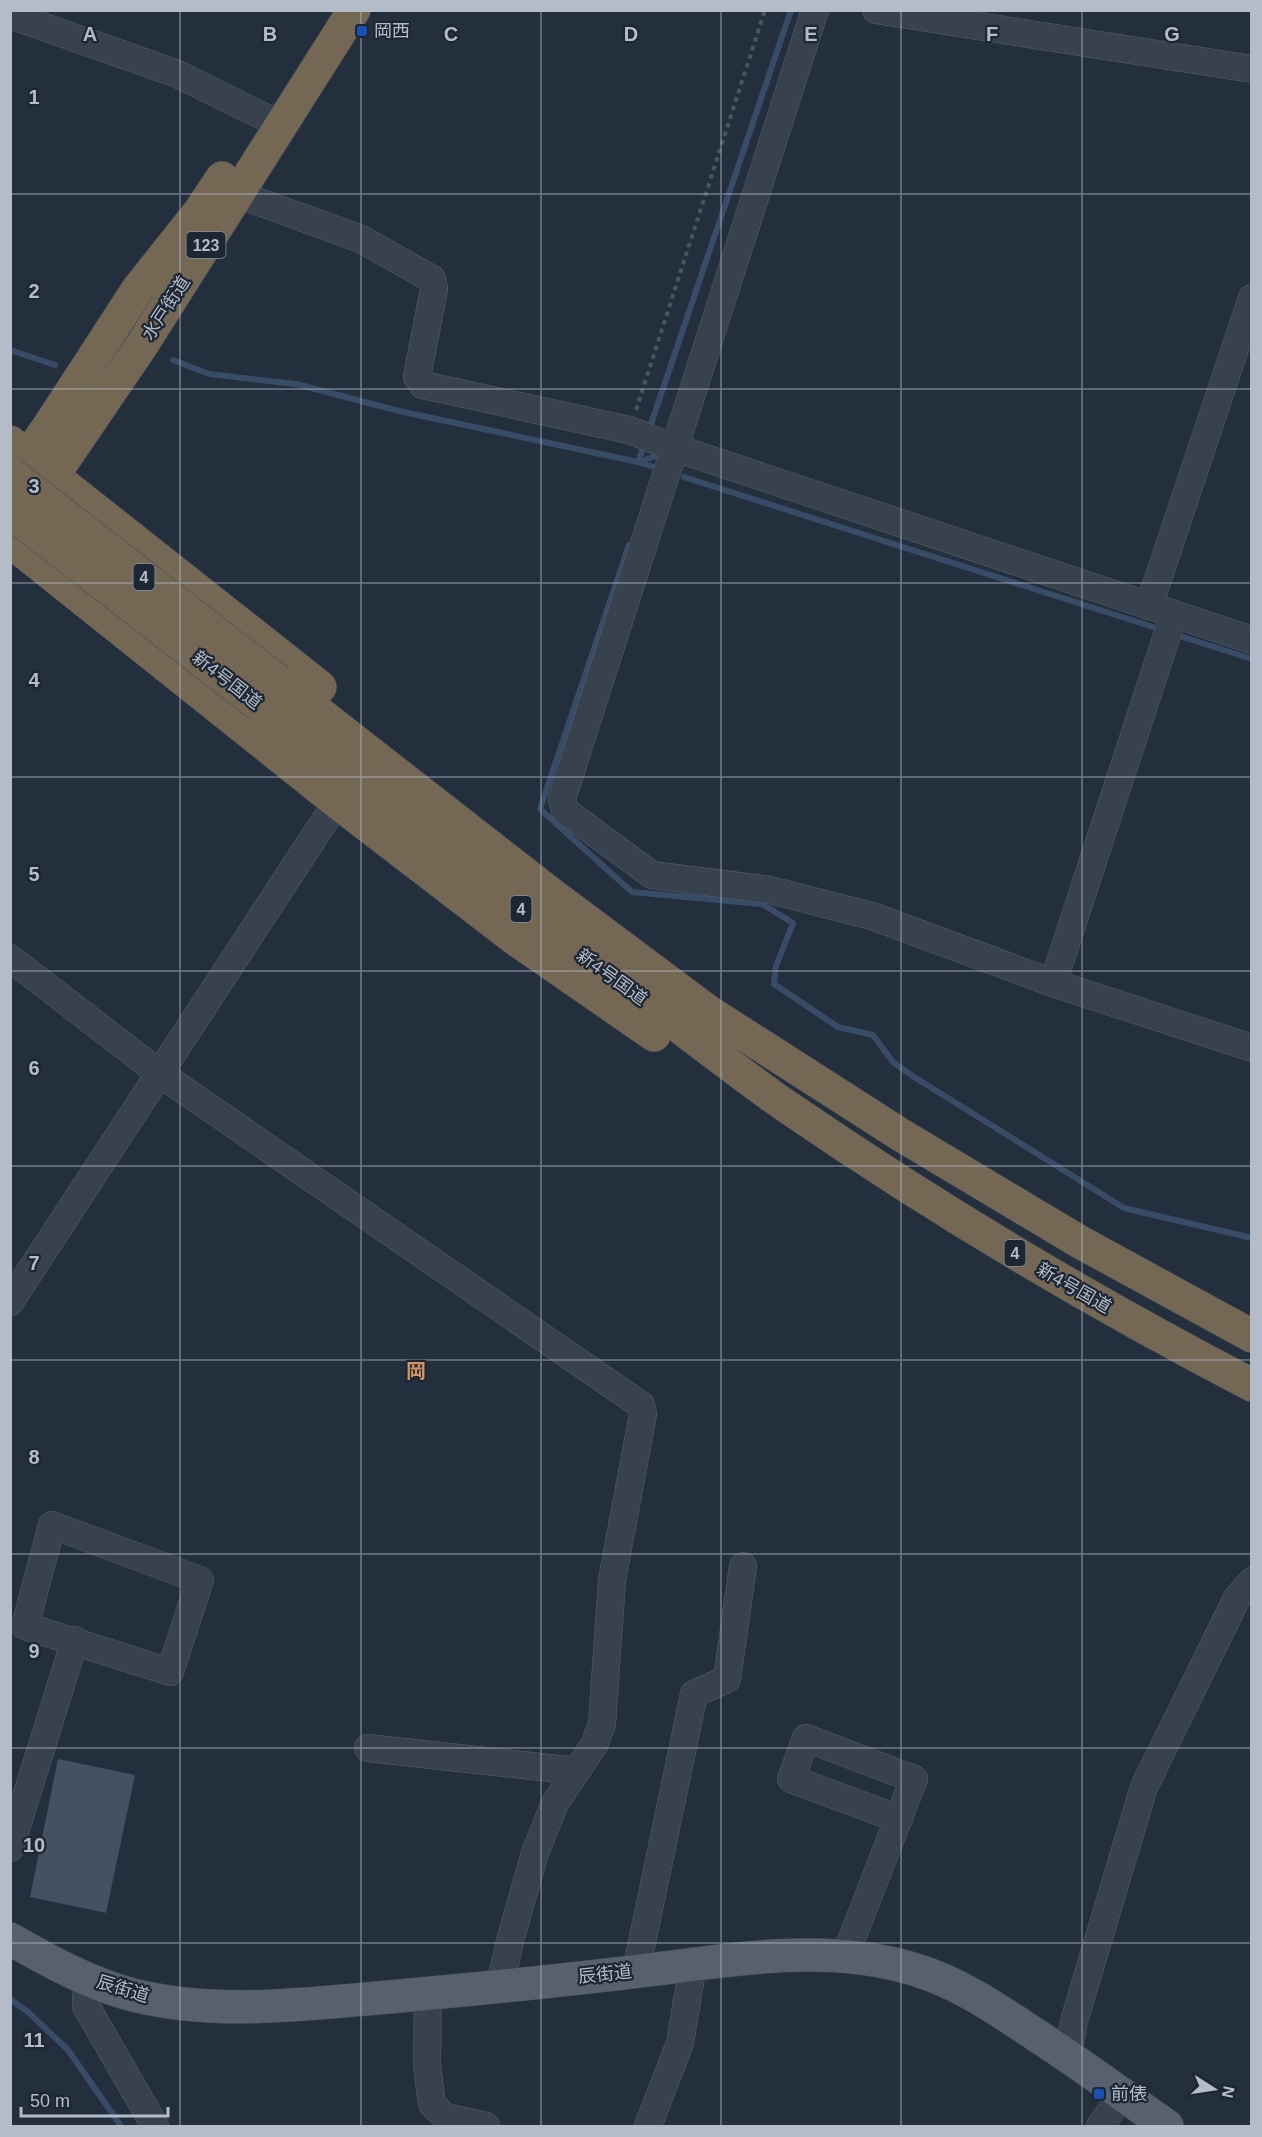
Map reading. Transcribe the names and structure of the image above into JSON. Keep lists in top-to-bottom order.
{
  "streets": {
    "highway": [
      "123",
      "水戸街道",
      "4",
      "新4号国道"
    ],
    "main road": ["辰街道"]
  },
  "crossings": [
    ["水戸街道", "新4号国道"]
  ],
  "districts": ["岡"],
  "places": {
    "transit": ["岡西", "前俵"]
  },
  "scale_bar": "50 m",
  "north": "right",
  "grid": {
    "columns": [
      "A",
      "B",
      "C",
      "D",
      "E",
      "F",
      "G"
    ],
    "rows": [
      "1",
      "2",
      "3",
      "4",
      "5",
      "6",
      "7",
      "8",
      "9",
      "10",
      "11"
    ]
  }
}
